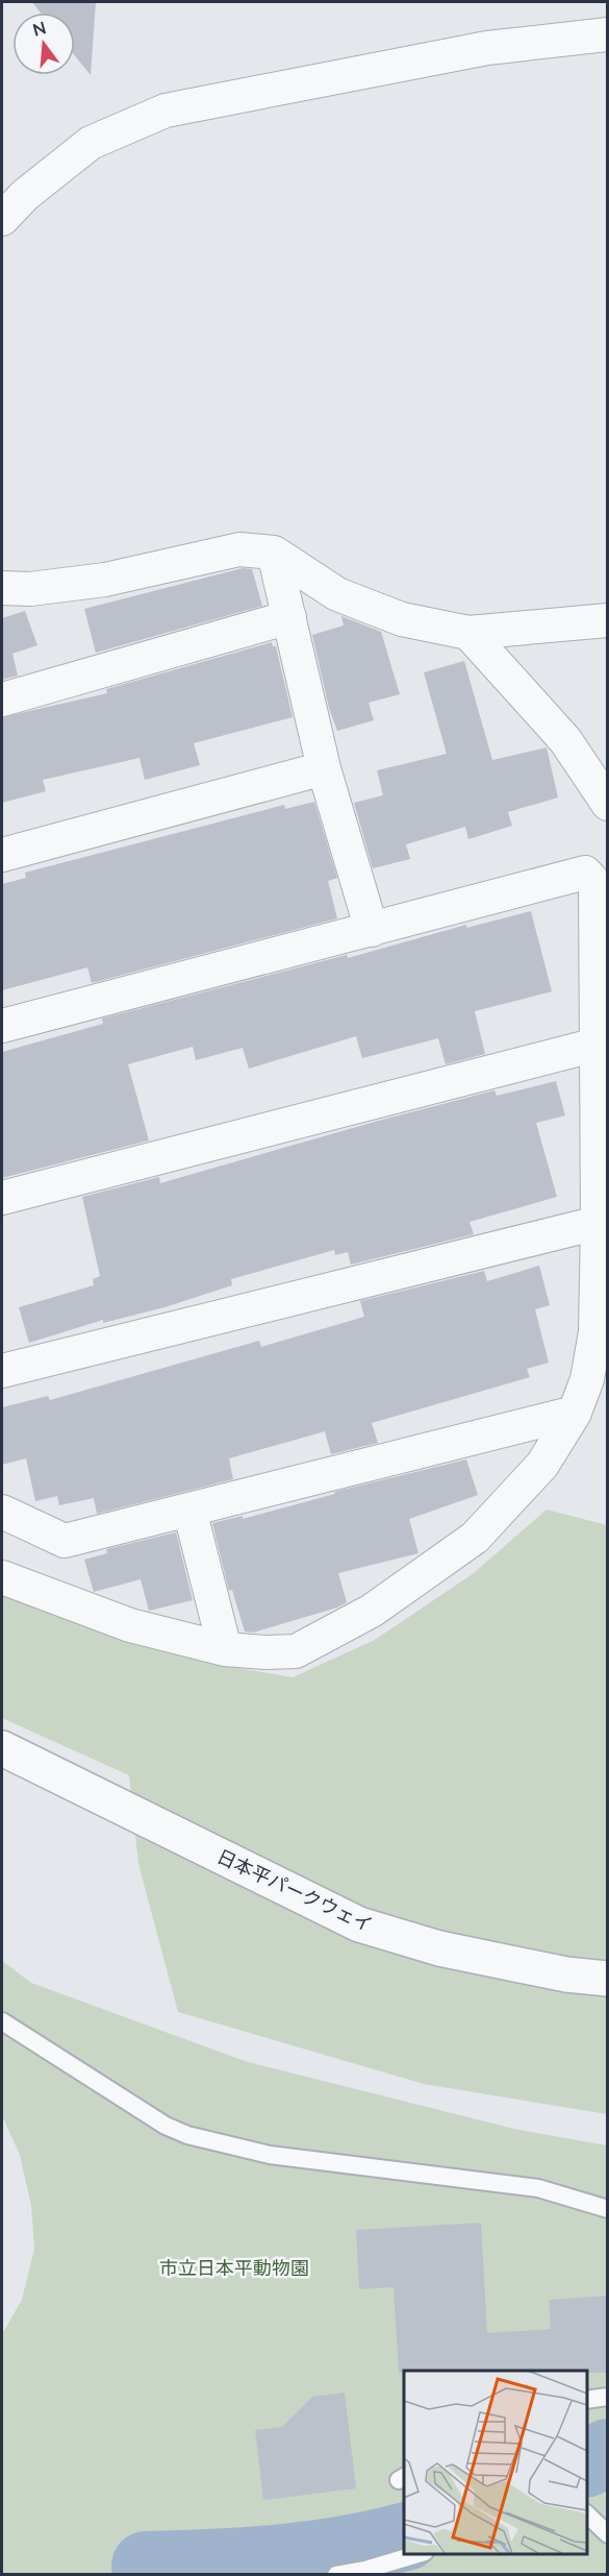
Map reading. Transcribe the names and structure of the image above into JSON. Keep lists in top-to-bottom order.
{
  "streets": {
    "street": ["日本平パークウェイ"]
  },
  "parks": ["市立日本平動物園"],
  "north": "top"
}
